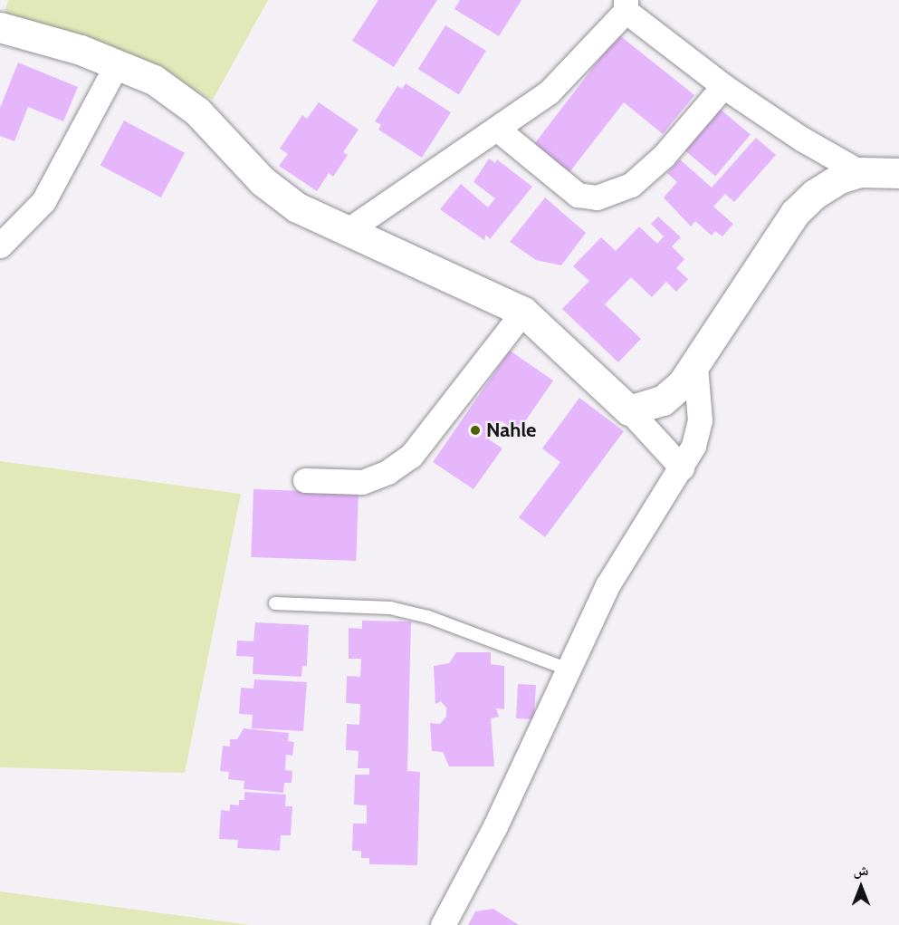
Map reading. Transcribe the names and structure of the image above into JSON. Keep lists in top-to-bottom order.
{
  "places": ["Nahle"],
  "north": "top"
}
